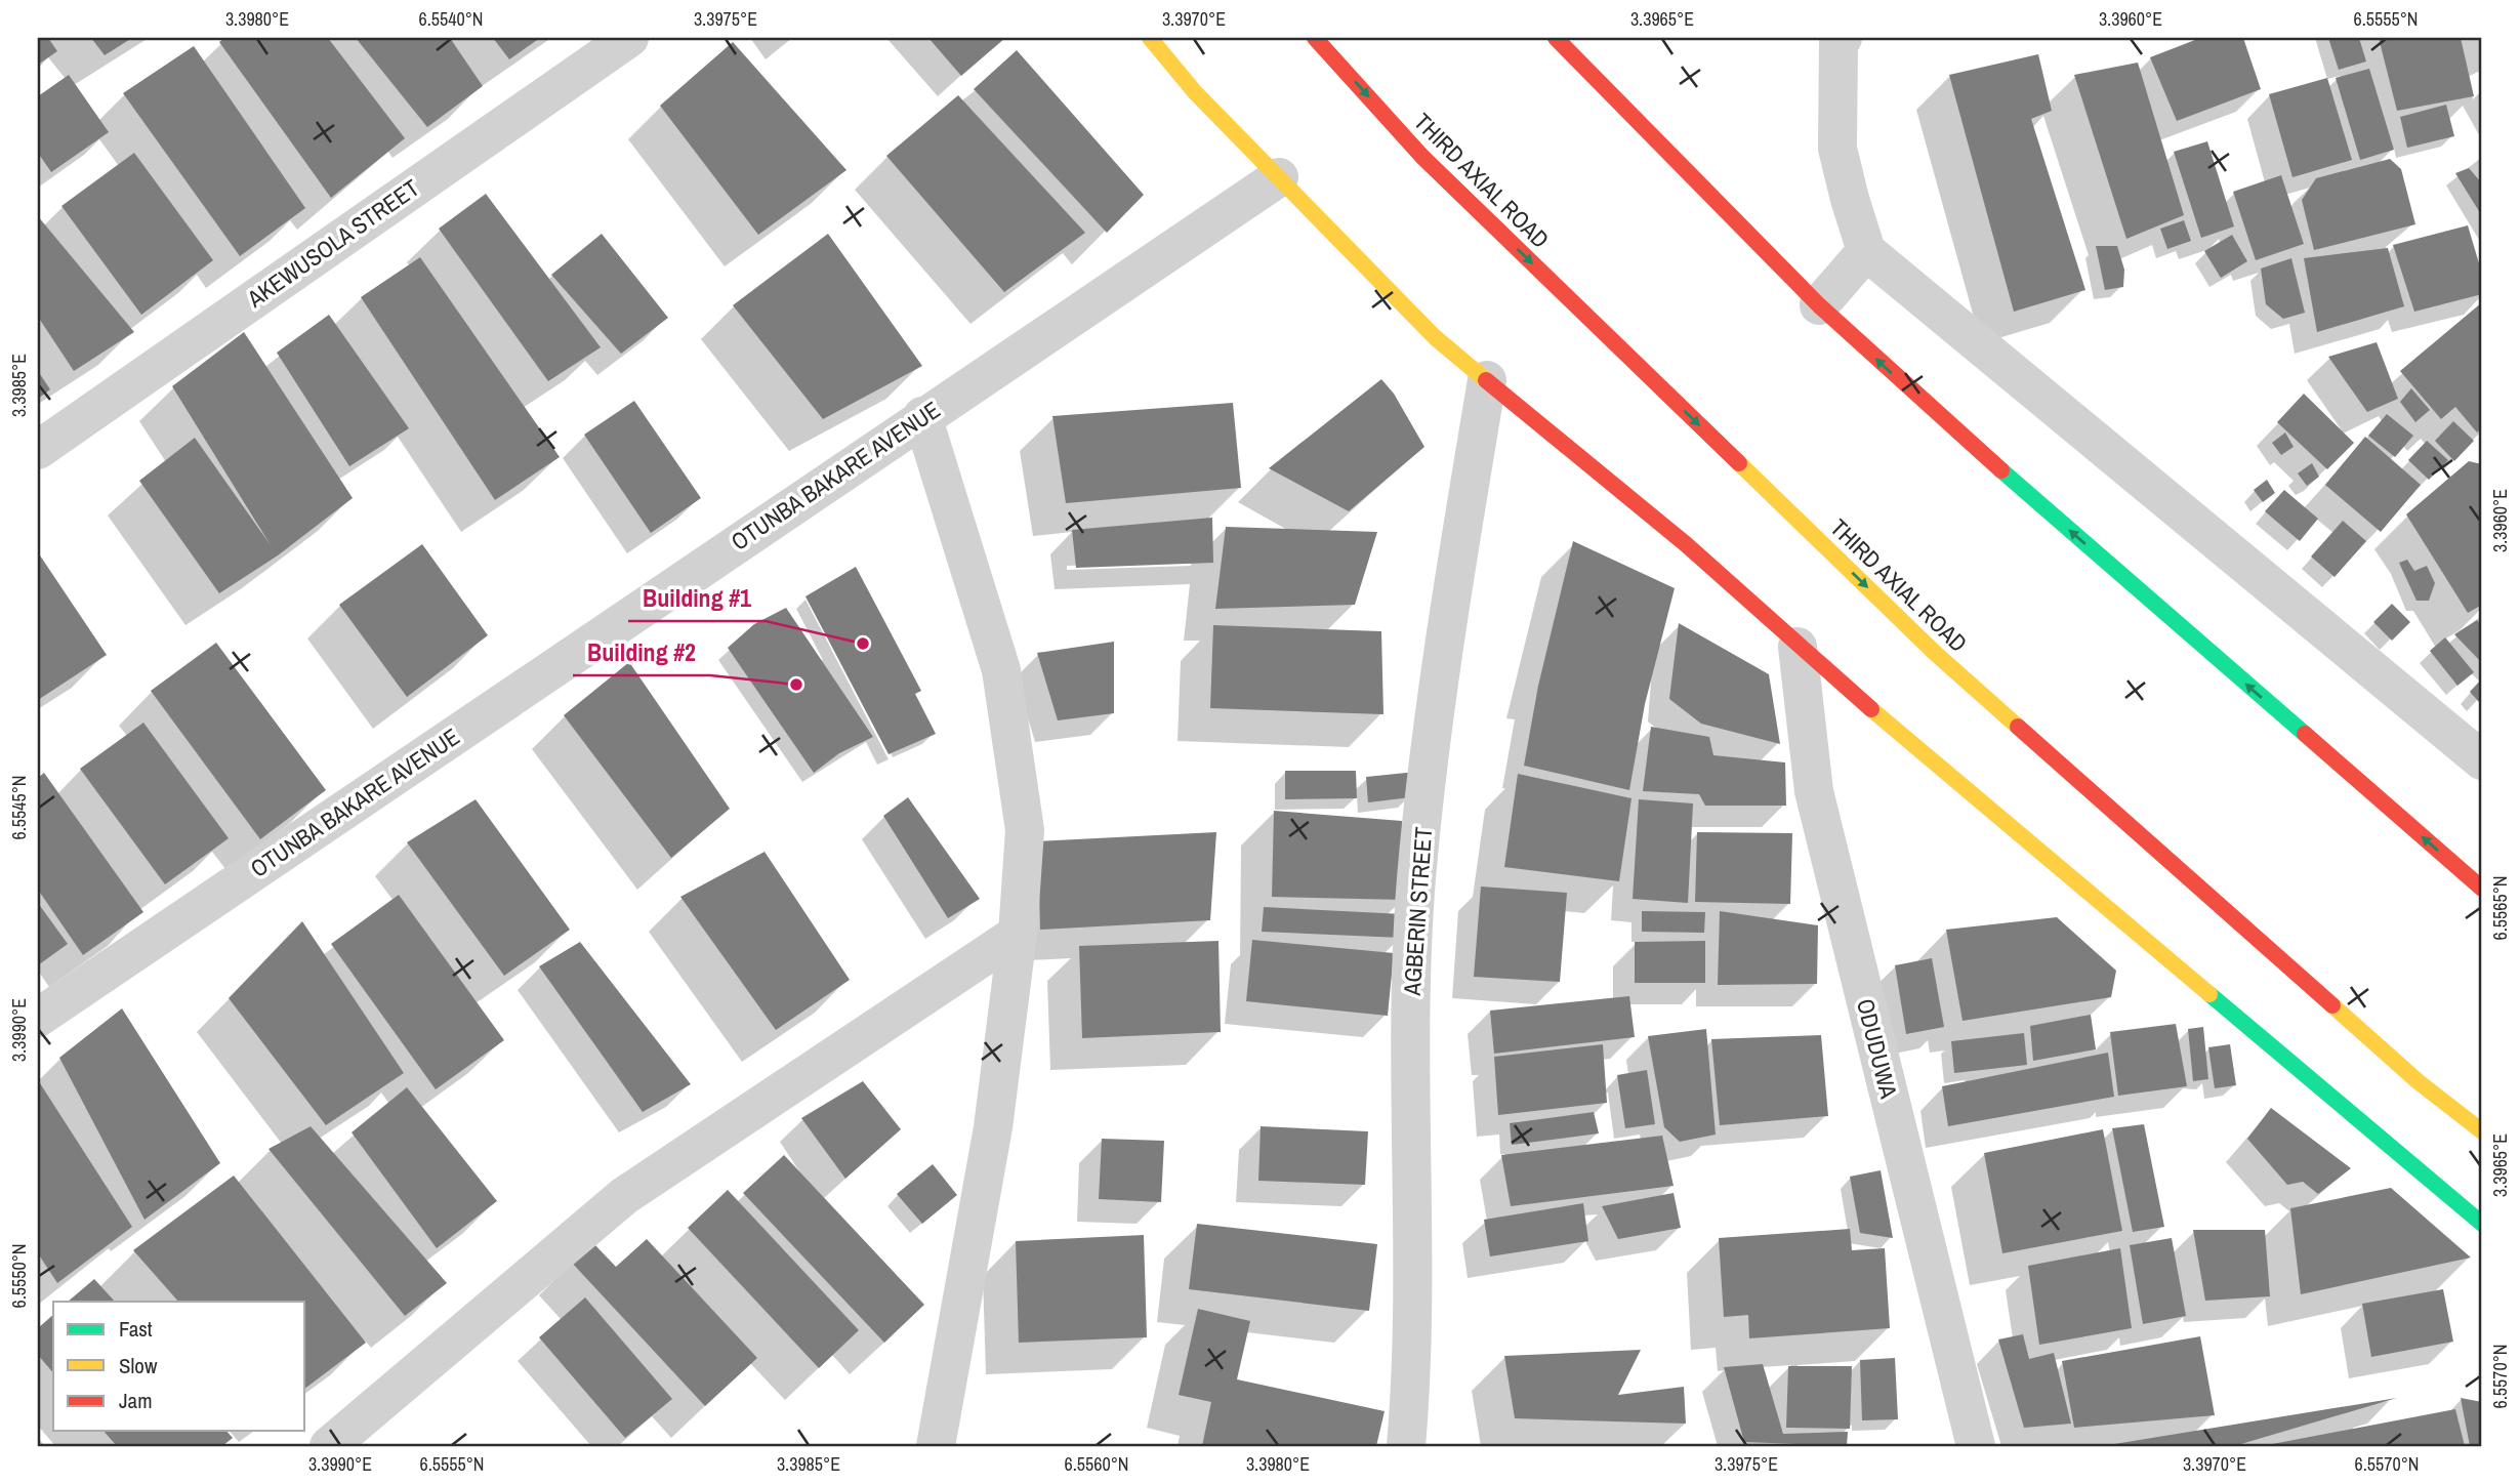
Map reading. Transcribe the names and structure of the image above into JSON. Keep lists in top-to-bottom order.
{
  "streets": {
    "main road": ["THIRD AXIAL ROAD"],
    "street": [
      "AKEWUSOLA STREET",
      "OTUNBA BAKARE AVENUE",
      "AGBERIN STREET",
      "ODUDUWA"
    ]
  },
  "places": ["Building #1", "Building #2"],
  "legend": ["Fast", "Slow", "Jam"],
  "coordinates": [
    "3.3980°E",
    "6.5540°N",
    "3.3975°E",
    "3.3970°E",
    "3.3965°E",
    "3.3960°E",
    "6.5555°N",
    "3.3985°E",
    "6.5545°N",
    "6.5565°N",
    "3.3990°E",
    "6.5550°N",
    "6.5570°N",
    "6.5560°N"
  ]
}
